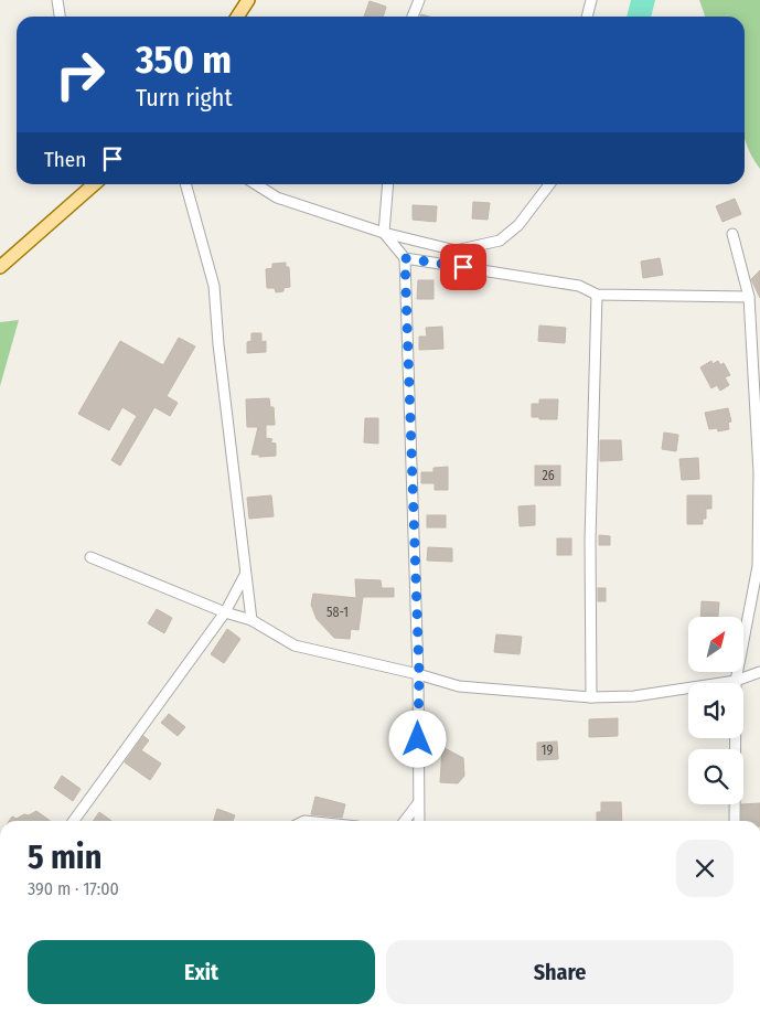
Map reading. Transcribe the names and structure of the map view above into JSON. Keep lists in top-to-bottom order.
{
  "house_numbers": ["26", "58-1", "19"],
  "north": "top right",
  "page": {
    "turn": ["350 m", "Turn right"],
    "then": "Then",
    "heading": ["5 min", "390 m · 17:00"],
    "buttons": ["Exit", "Share"]
  }
}
